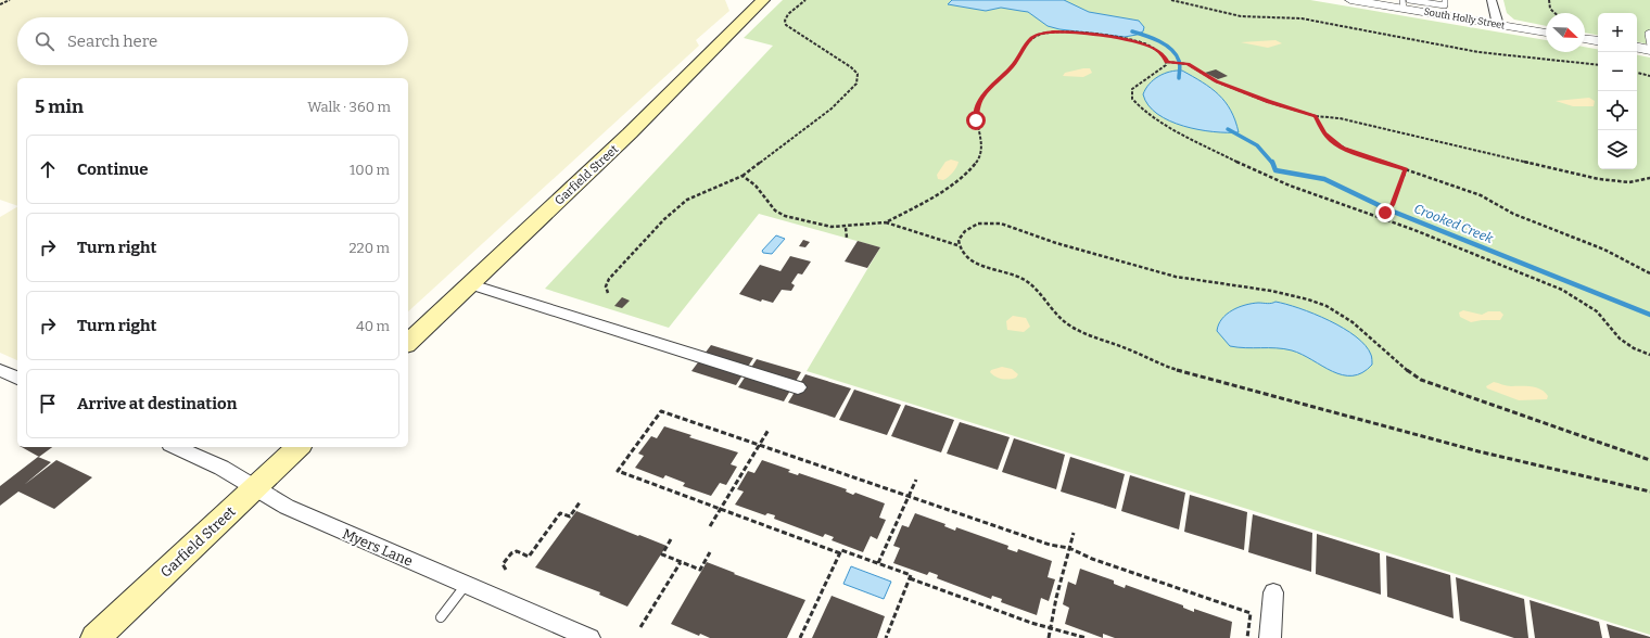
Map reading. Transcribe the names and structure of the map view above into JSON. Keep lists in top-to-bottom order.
{
  "streets": {
    "main road": ["Garfield Street"],
    "street": ["South Holly Street", "Myers Lane"]
  },
  "crossings": [
    ["Garfield Street", "Myers Lane"]
  ],
  "water": ["Crooked Creek"],
  "north": "bottom right",
  "page": {
    "map_buttons": ["+", "−"],
    "search": "Search here",
    "heading": ["5 min", "Walk · 360 m"],
    "list": [
      ["Continue", "100 m"],
      ["Turn right", "220 m"],
      ["Turn right", "40 m"],
      "Arrive at destination"
    ]
  }
}
